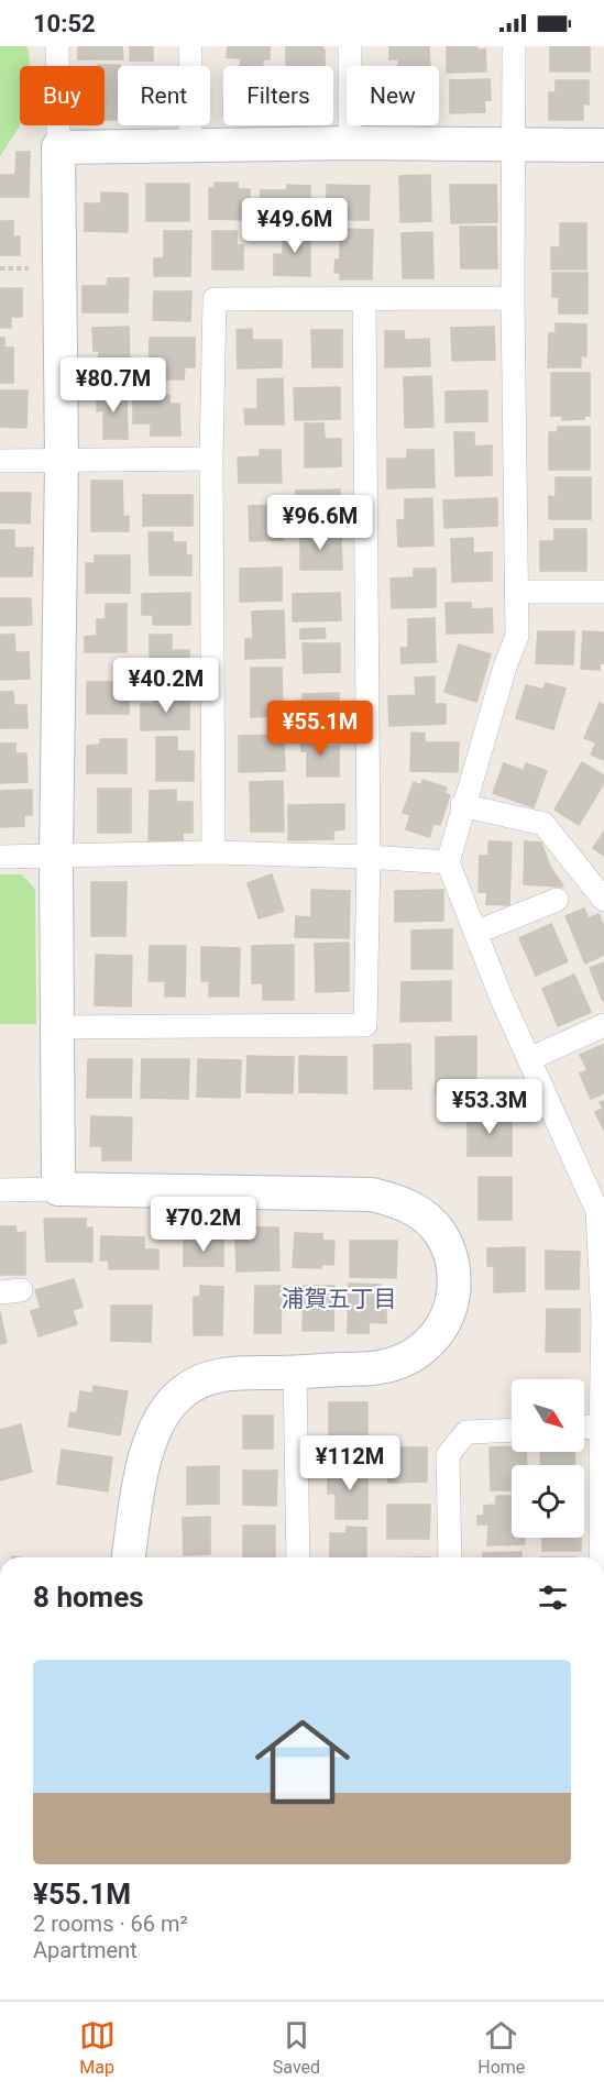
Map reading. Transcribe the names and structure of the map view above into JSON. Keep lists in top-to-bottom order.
{
  "districts": ["浦賀五丁目"],
  "north": "bottom right",
  "page": {
    "status": "10:52",
    "chip": [
      "Buy",
      "Rent",
      "Filters",
      "New"
    ],
    "price": [
      "¥49.6M",
      "¥80.7M",
      "¥96.6M",
      "¥40.2M",
      "¥55.1M",
      "¥53.3M",
      "¥70.2M",
      "¥112M"
    ],
    "heading": "8 homes",
    "list": [
      {
        "name": "¥55.1M",
        "note": "2 rooms · 66 m² · Apartment"
      }
    ],
    "tabs": ["Map", "Saved", "Home"]
  }
}
